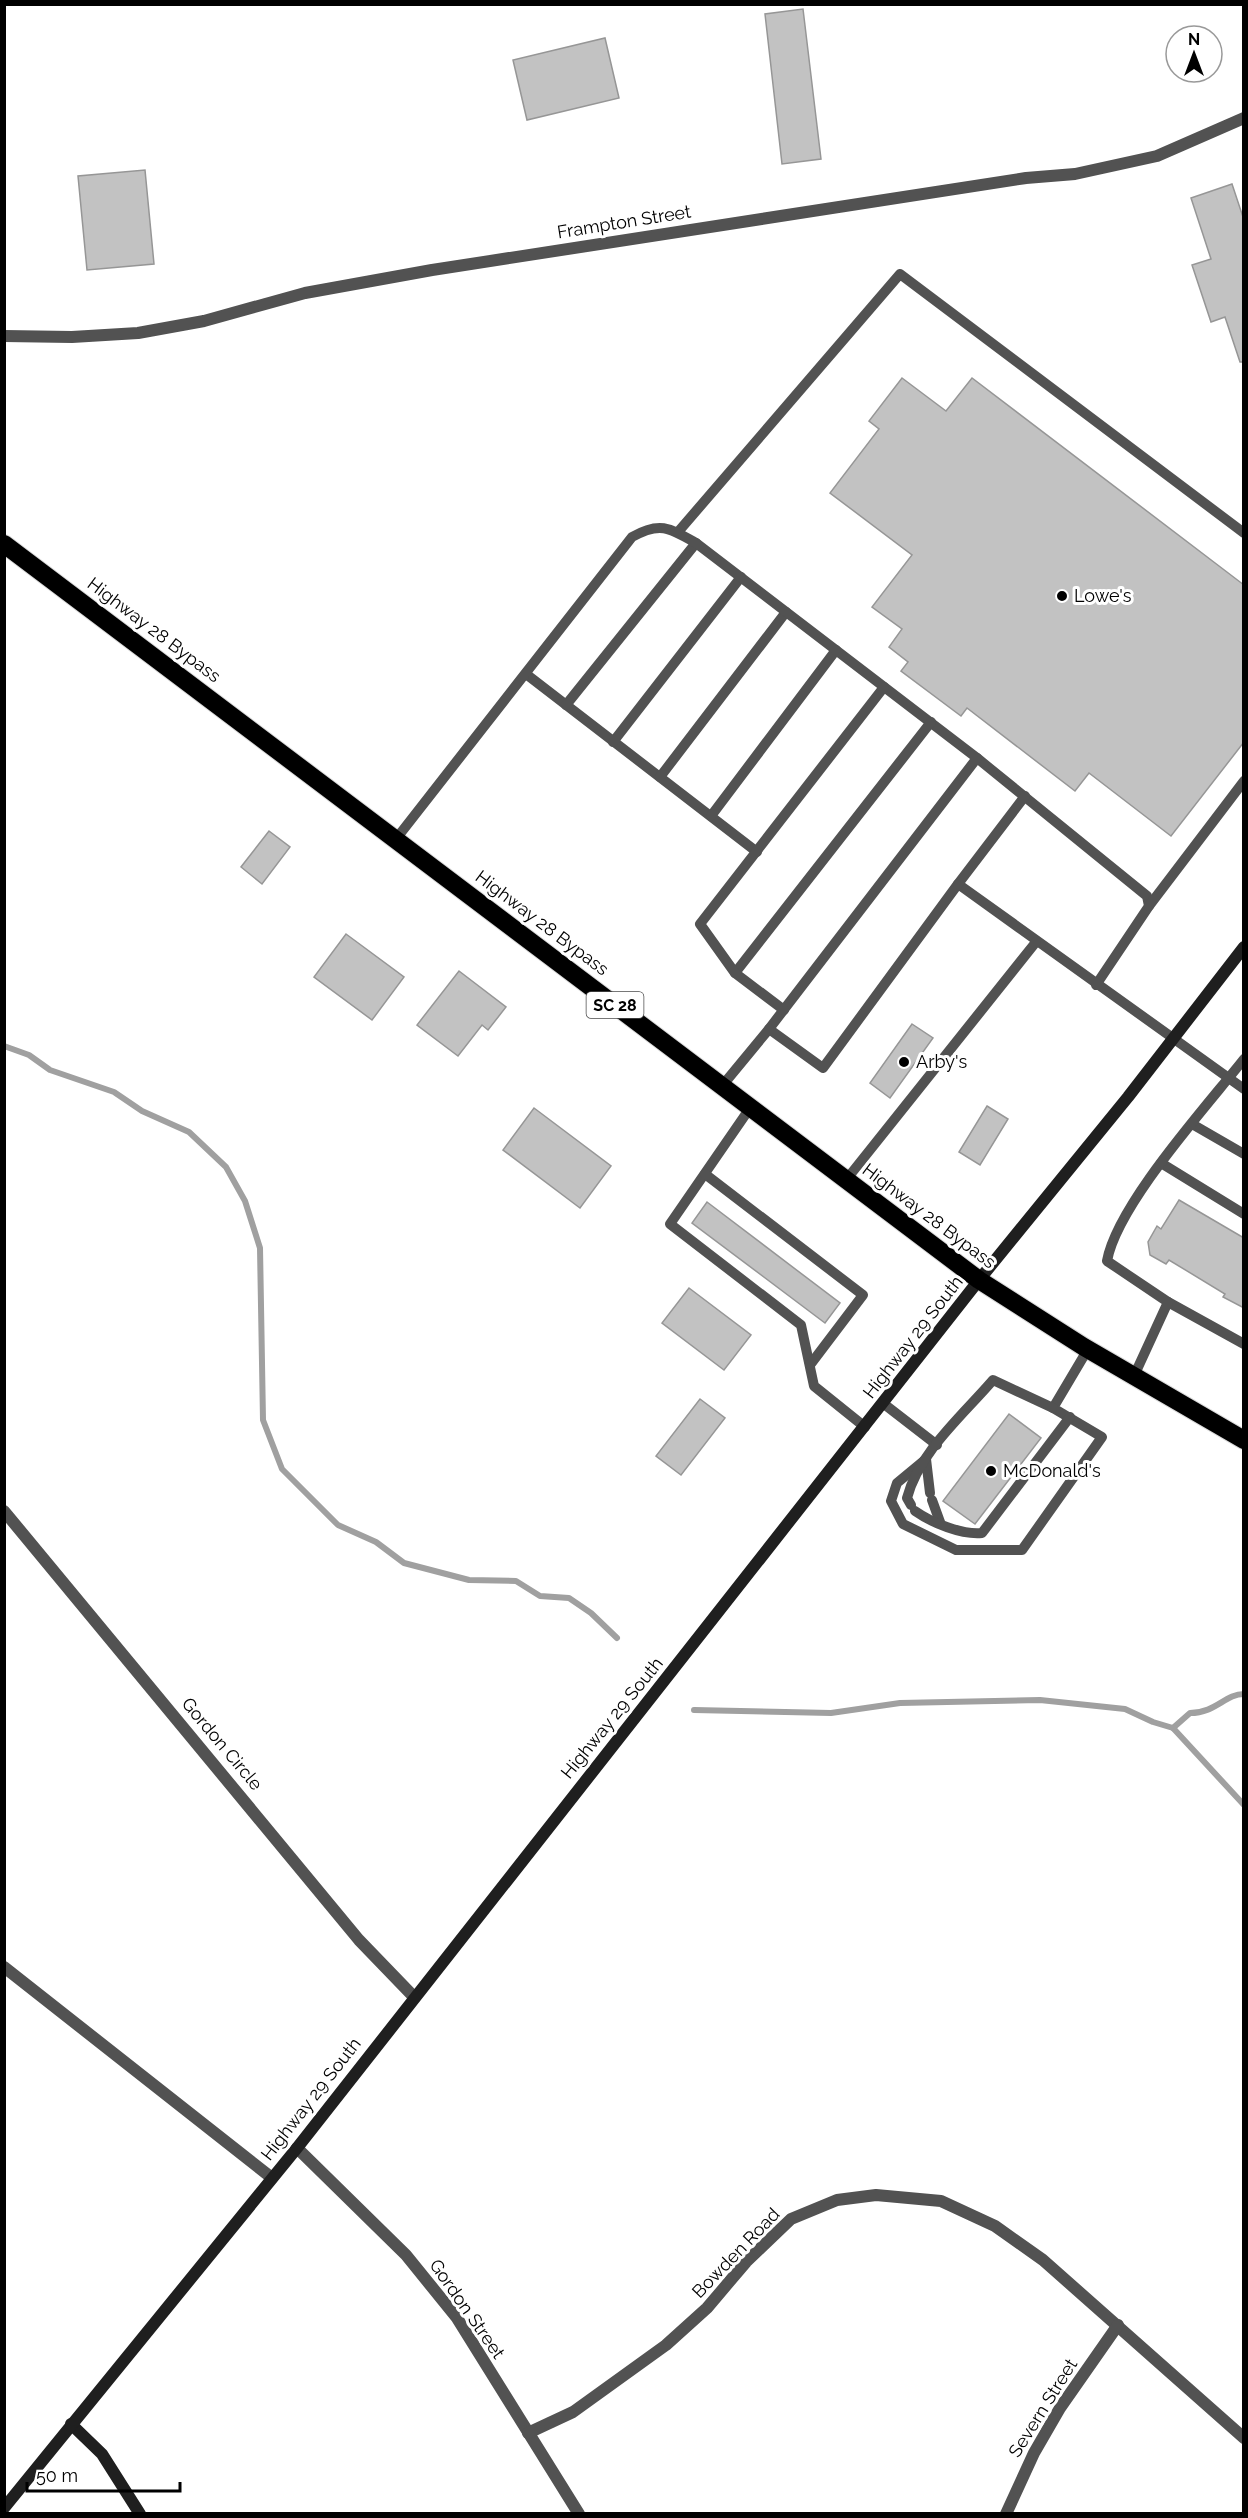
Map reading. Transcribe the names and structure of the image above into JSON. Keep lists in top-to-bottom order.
{
  "streets": {
    "highway": ["Highway 28 Bypass", "SC 28"],
    "main road": ["Highway 29 South"],
    "street": [
      "Frampton Street",
      "Gordon Circle",
      "Bowden Road",
      "Gordon Street",
      "Severn Street"
    ]
  },
  "crossings": [
    ["Highway 28 Bypass", "Highway 29 South"],
    ["Highway 29 South", "Gordon Circle"],
    ["Highway 29 South", "Gordon Street"],
    ["Bowden Road", "Gordon Street"],
    ["Bowden Road", "Severn Street"]
  ],
  "places": ["Lowe's", "Arby's", "McDonald's"],
  "scale_bar": "50 m",
  "north": "top"
}
